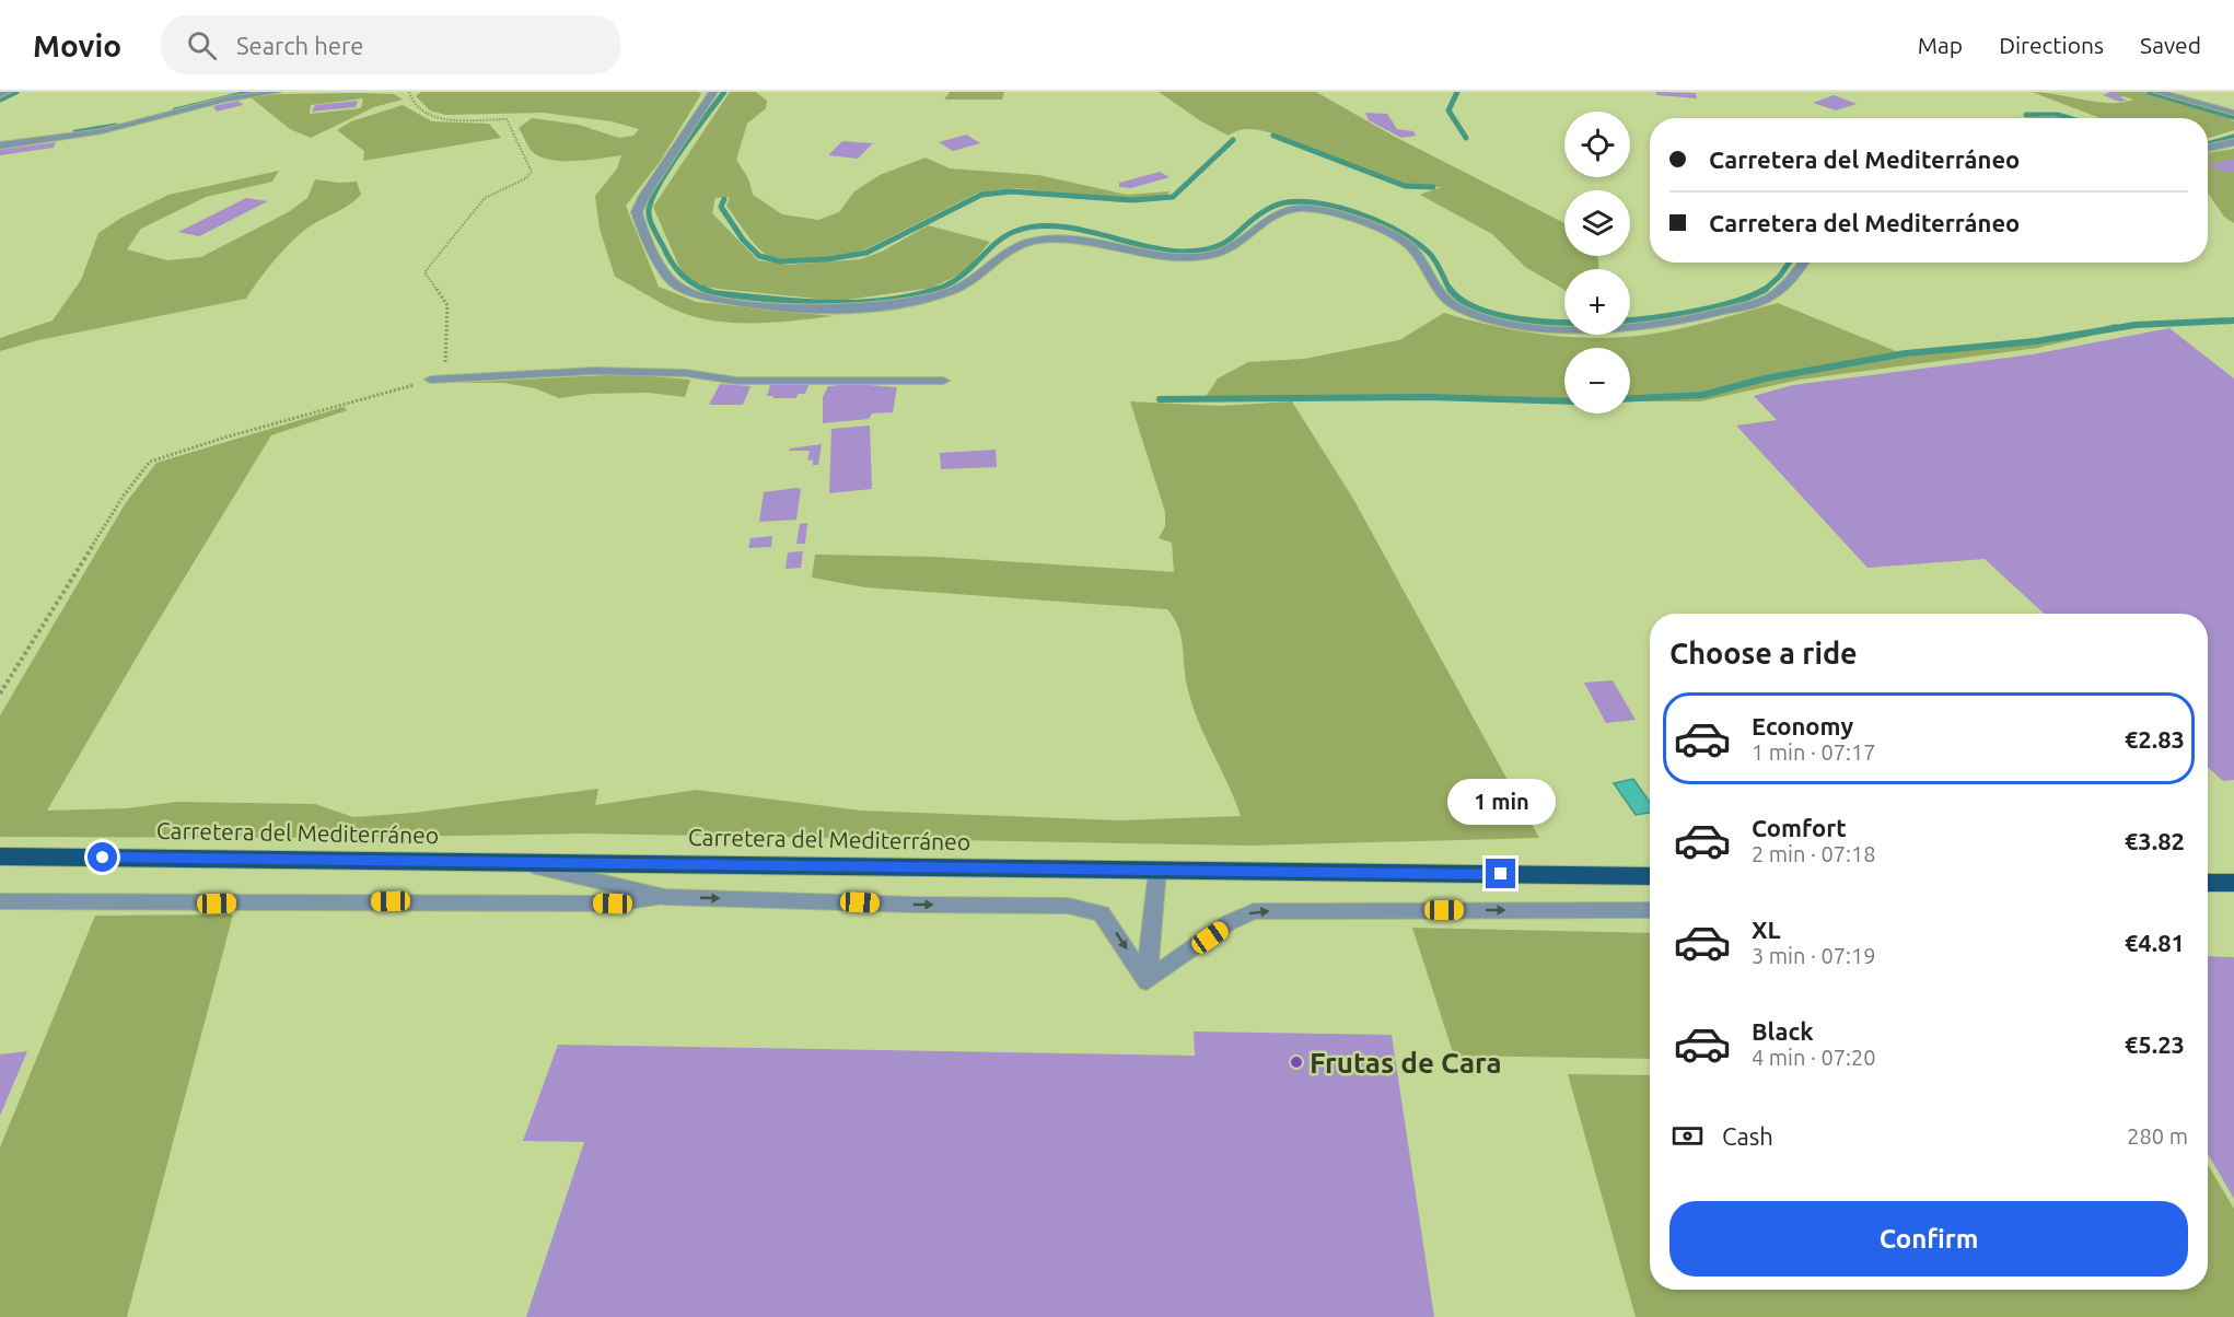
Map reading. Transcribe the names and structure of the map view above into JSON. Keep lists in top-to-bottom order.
{
  "streets": {
    "highway": ["Carretera del Mediterráneo"]
  },
  "places": ["Frutas de Cara"],
  "page": {
    "header": "Movio",
    "search": "Search here",
    "nav": ["Map", "Directions", "Saved"],
    "map_buttons": ["+", "−"],
    "banner": ["Carretera del Mediterráneo", "Carretera del Mediterráneo"],
    "heading": "Choose a ride",
    "list": [
      {
        "name": "Economy",
        "note": "1 min · 07:17",
        "value": "€2.83"
      },
      {
        "name": "Comfort",
        "note": "2 min · 07:18",
        "value": "€3.82"
      },
      {
        "name": "XL",
        "note": "3 min · 07:19",
        "value": "€4.81"
      },
      {
        "name": "Black",
        "note": "4 min · 07:20",
        "value": "€5.23"
      }
    ],
    "bubble": "1 min",
    "pay": ["Cash", "280 m"],
    "buttons": "Confirm"
  }
}
